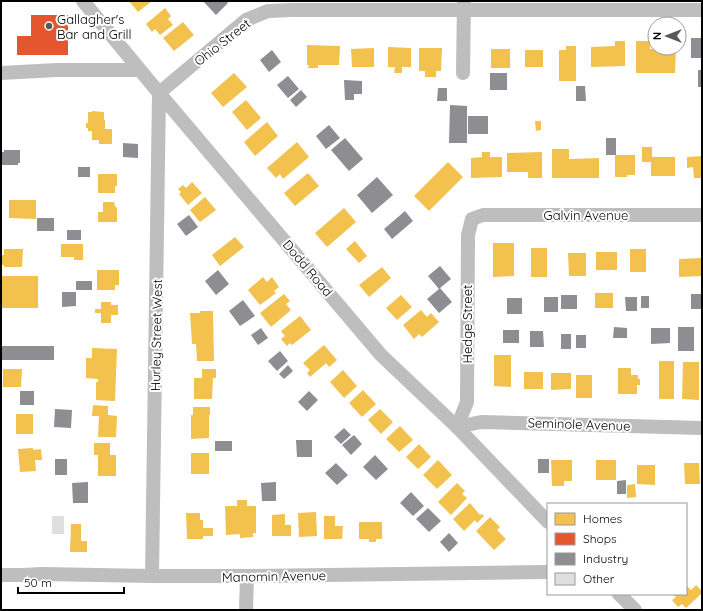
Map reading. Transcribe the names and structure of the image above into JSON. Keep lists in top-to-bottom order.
{
  "streets": {
    "street": [
      "Ohio Street",
      "Galvin Avenue",
      "Dodd Road",
      "Hedge Street",
      "Hurley Street West",
      "Seminole Avenue",
      "Manomin Avenue"
    ]
  },
  "crossings": [
    ["Ohio Street", "Dodd Road"],
    ["Ohio Street", "Hurley Street West"],
    ["Galvin Avenue", "Hedge Street"],
    ["Dodd Road", "Hedge Street"],
    ["Dodd Road", "Hurley Street West"],
    ["Dodd Road", "Seminole Avenue"],
    ["Hedge Street", "Seminole Avenue"],
    ["Hurley Street West", "Manomin Avenue"]
  ],
  "places": ["Gallagher's Bar and Grill"],
  "legend": [
    "Homes",
    "Shops",
    "Industry",
    "Other"
  ],
  "scale_bar": "50 m",
  "north": "left"
}
